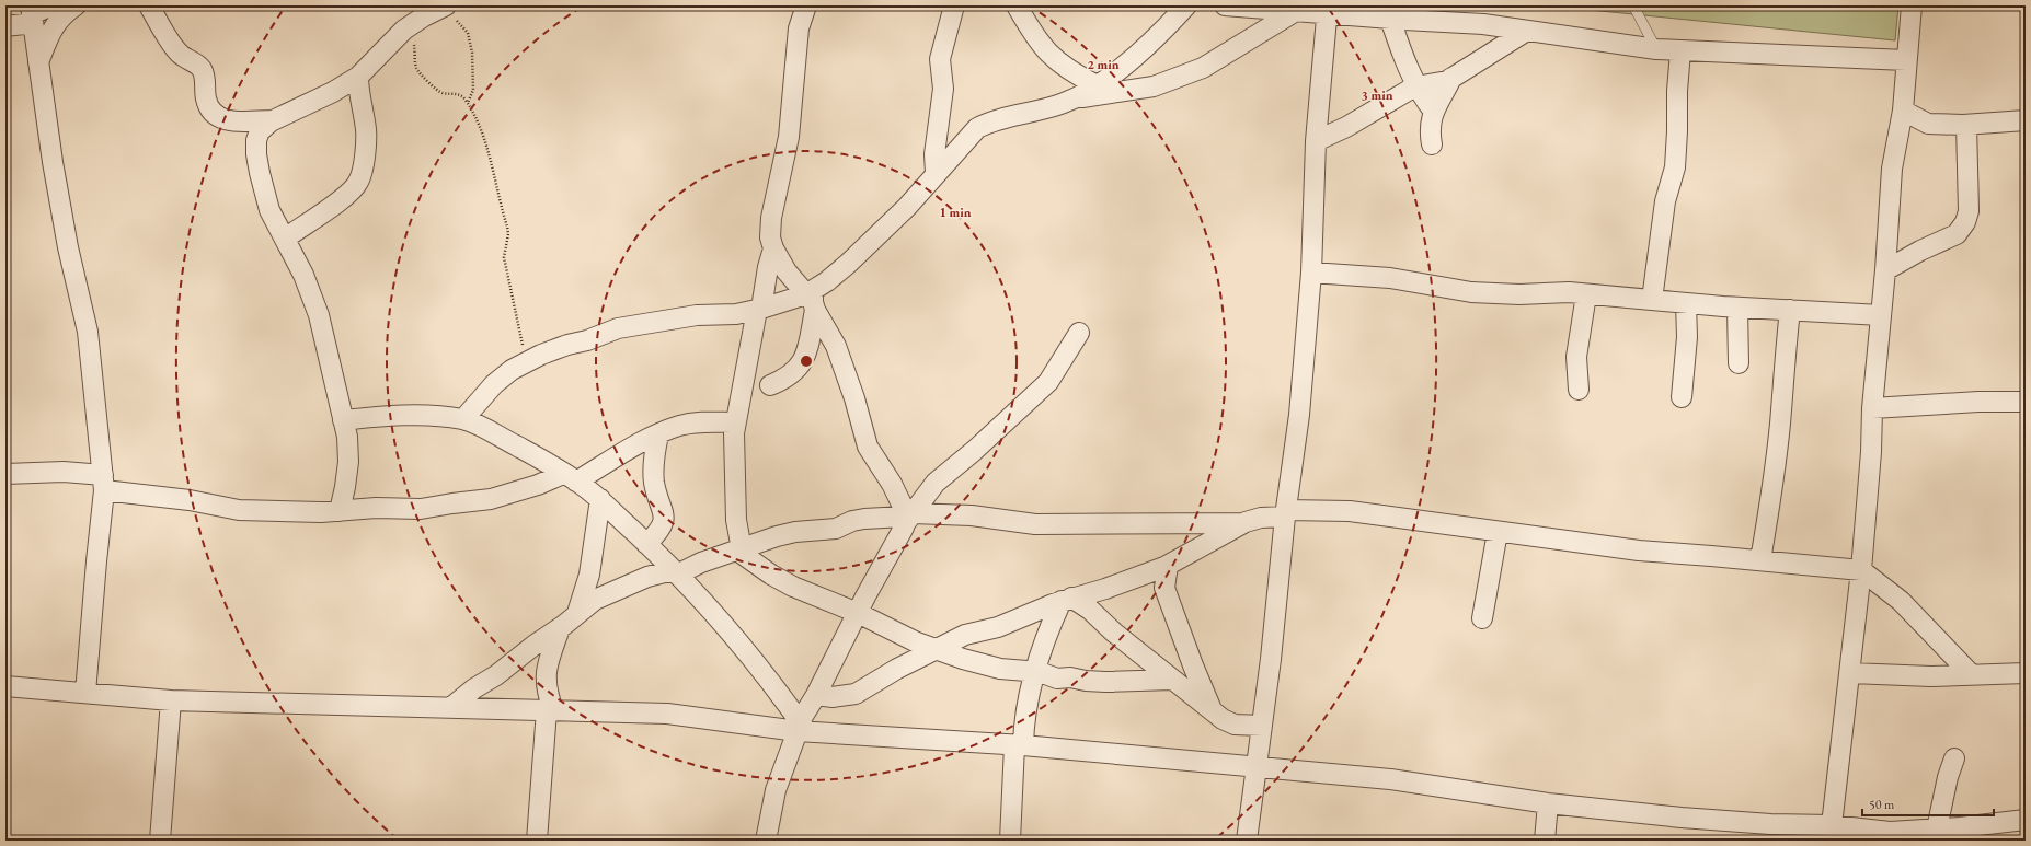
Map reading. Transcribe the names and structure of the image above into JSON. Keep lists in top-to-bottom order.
{
  "scale_bar": "50 m",
  "rings": ["2 min", "3 min", "1 min"]
}
